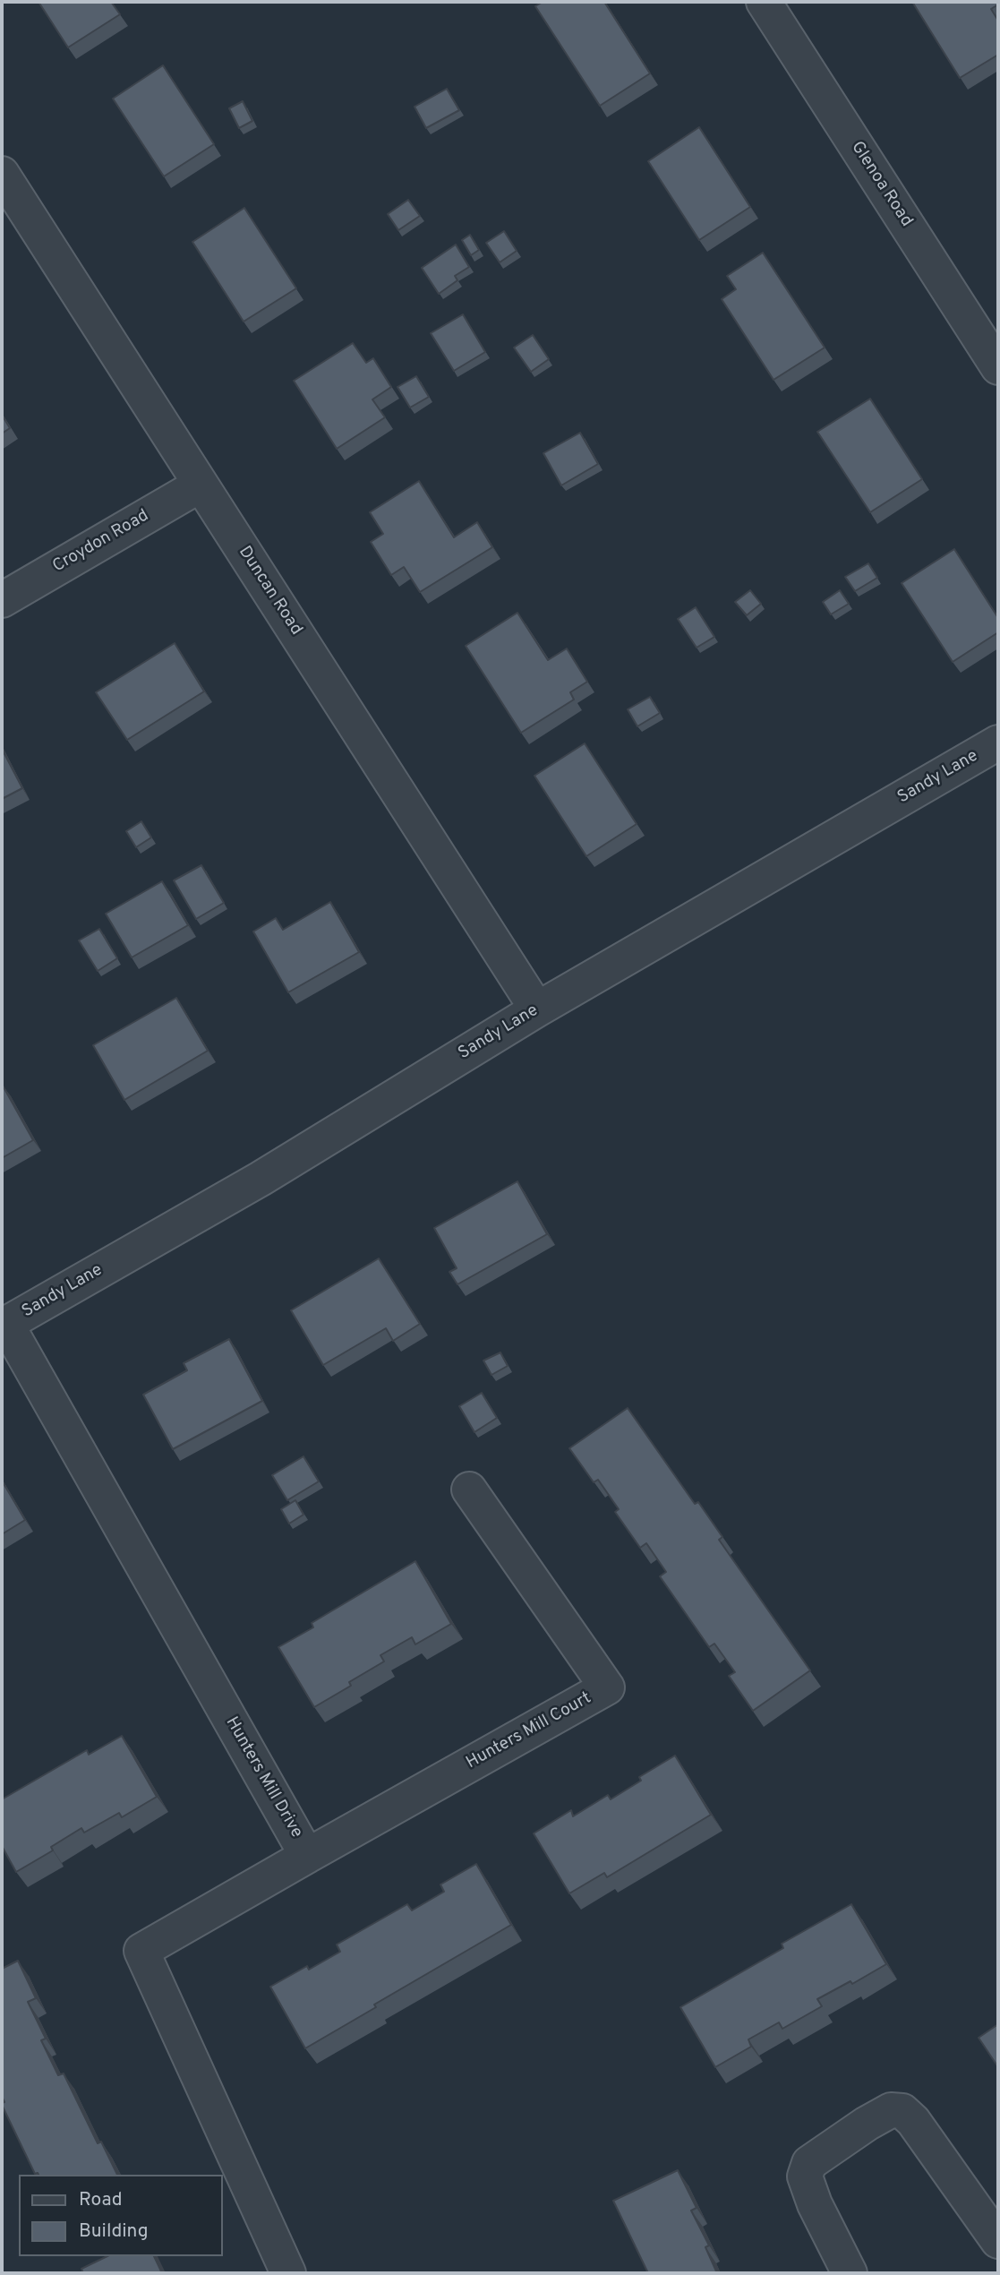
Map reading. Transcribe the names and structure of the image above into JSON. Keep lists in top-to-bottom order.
{
  "streets": {
    "street": [
      "Glenoa Road",
      "Croydon Road",
      "Duncan Road",
      "Sandy Lane",
      "Hunters Mill Court",
      "Hunters Mill Drive"
    ]
  },
  "crossings": [
    ["Croydon Road", "Duncan Road"],
    ["Duncan Road", "Sandy Lane"],
    ["Sandy Lane", "Hunters Mill Drive"],
    ["Hunters Mill Court", "Hunters Mill Drive"]
  ],
  "legend": ["Road", "Building"]
}
